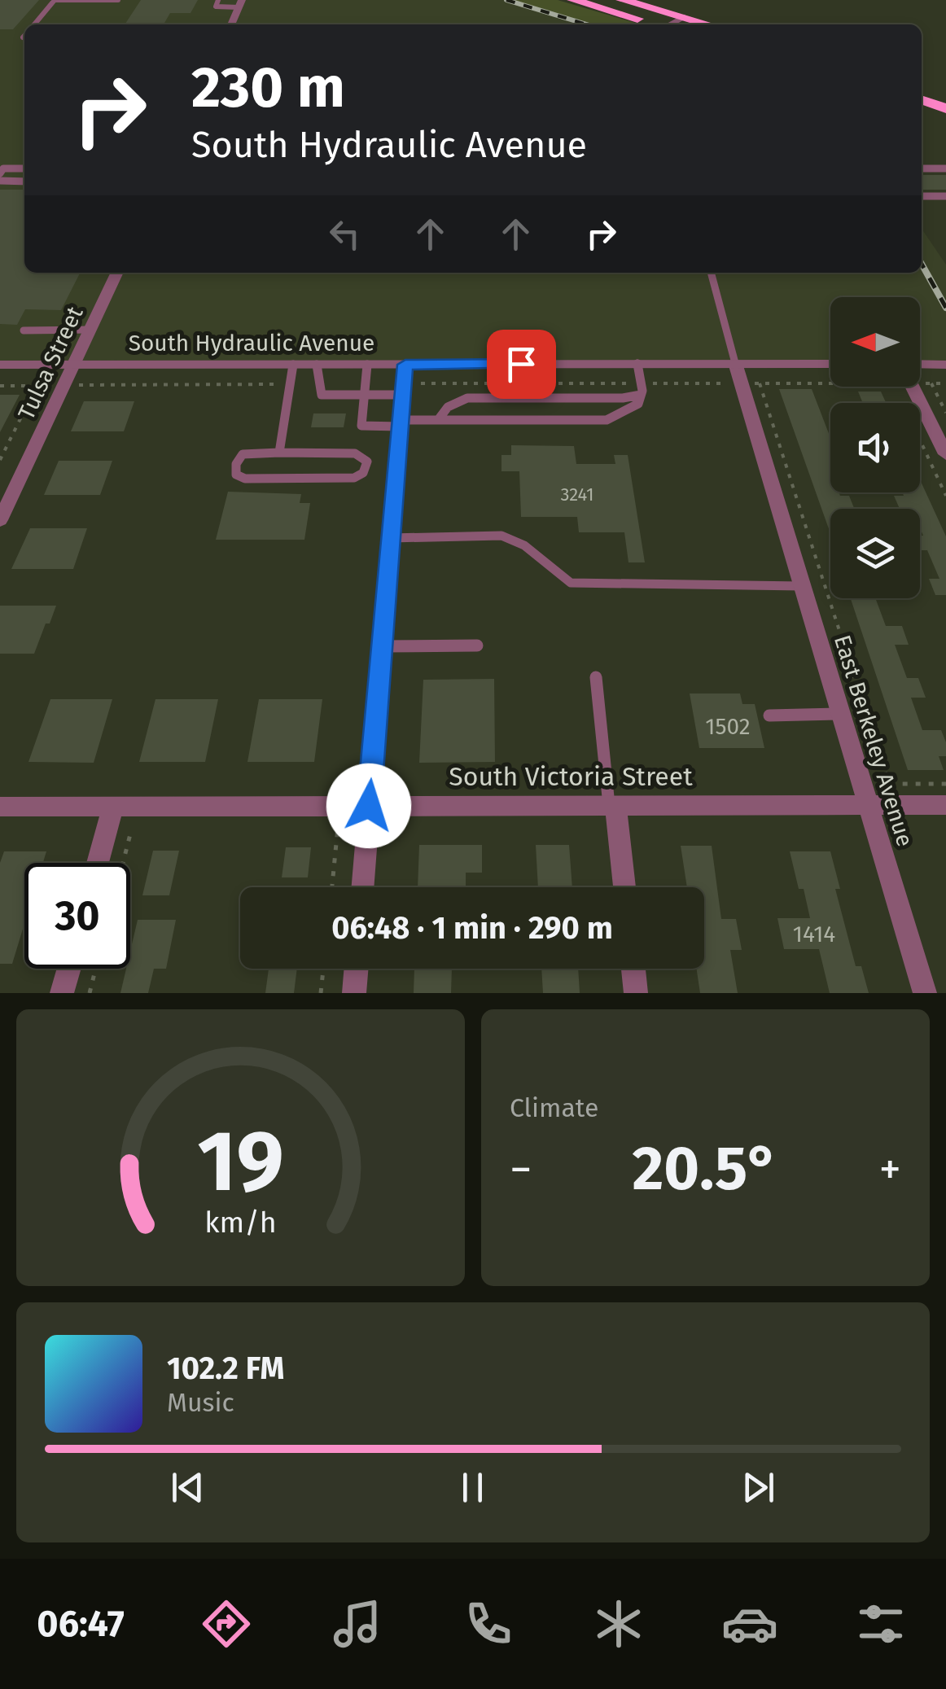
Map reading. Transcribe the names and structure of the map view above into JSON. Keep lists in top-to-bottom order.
{
  "streets": {
    "street": [
      "South Hydraulic Avenue",
      "Tulsa Street",
      "East Berkeley Avenue",
      "South Victoria Street"
    ]
  },
  "crossings": [
    ["South Hydraulic Avenue", "Tulsa Street"],
    ["South Hydraulic Avenue", "East Berkeley Avenue"],
    ["East Berkeley Avenue", "South Victoria Street"]
  ],
  "house_numbers": ["3241", "1502", "1414"],
  "north": "left",
  "page": {
    "turn": ["230 m", "South Hydraulic Avenue"],
    "limit": "30",
    "trip": "06:48 · 1 min · 290 m",
    "tile": "Climate",
    "heat": ["−", "20.5°", "+"],
    "song": ["102.2 FM", "Music"],
    "tabs": "06:47",
    "gauge": ["19", "km/h"]
  }
}
